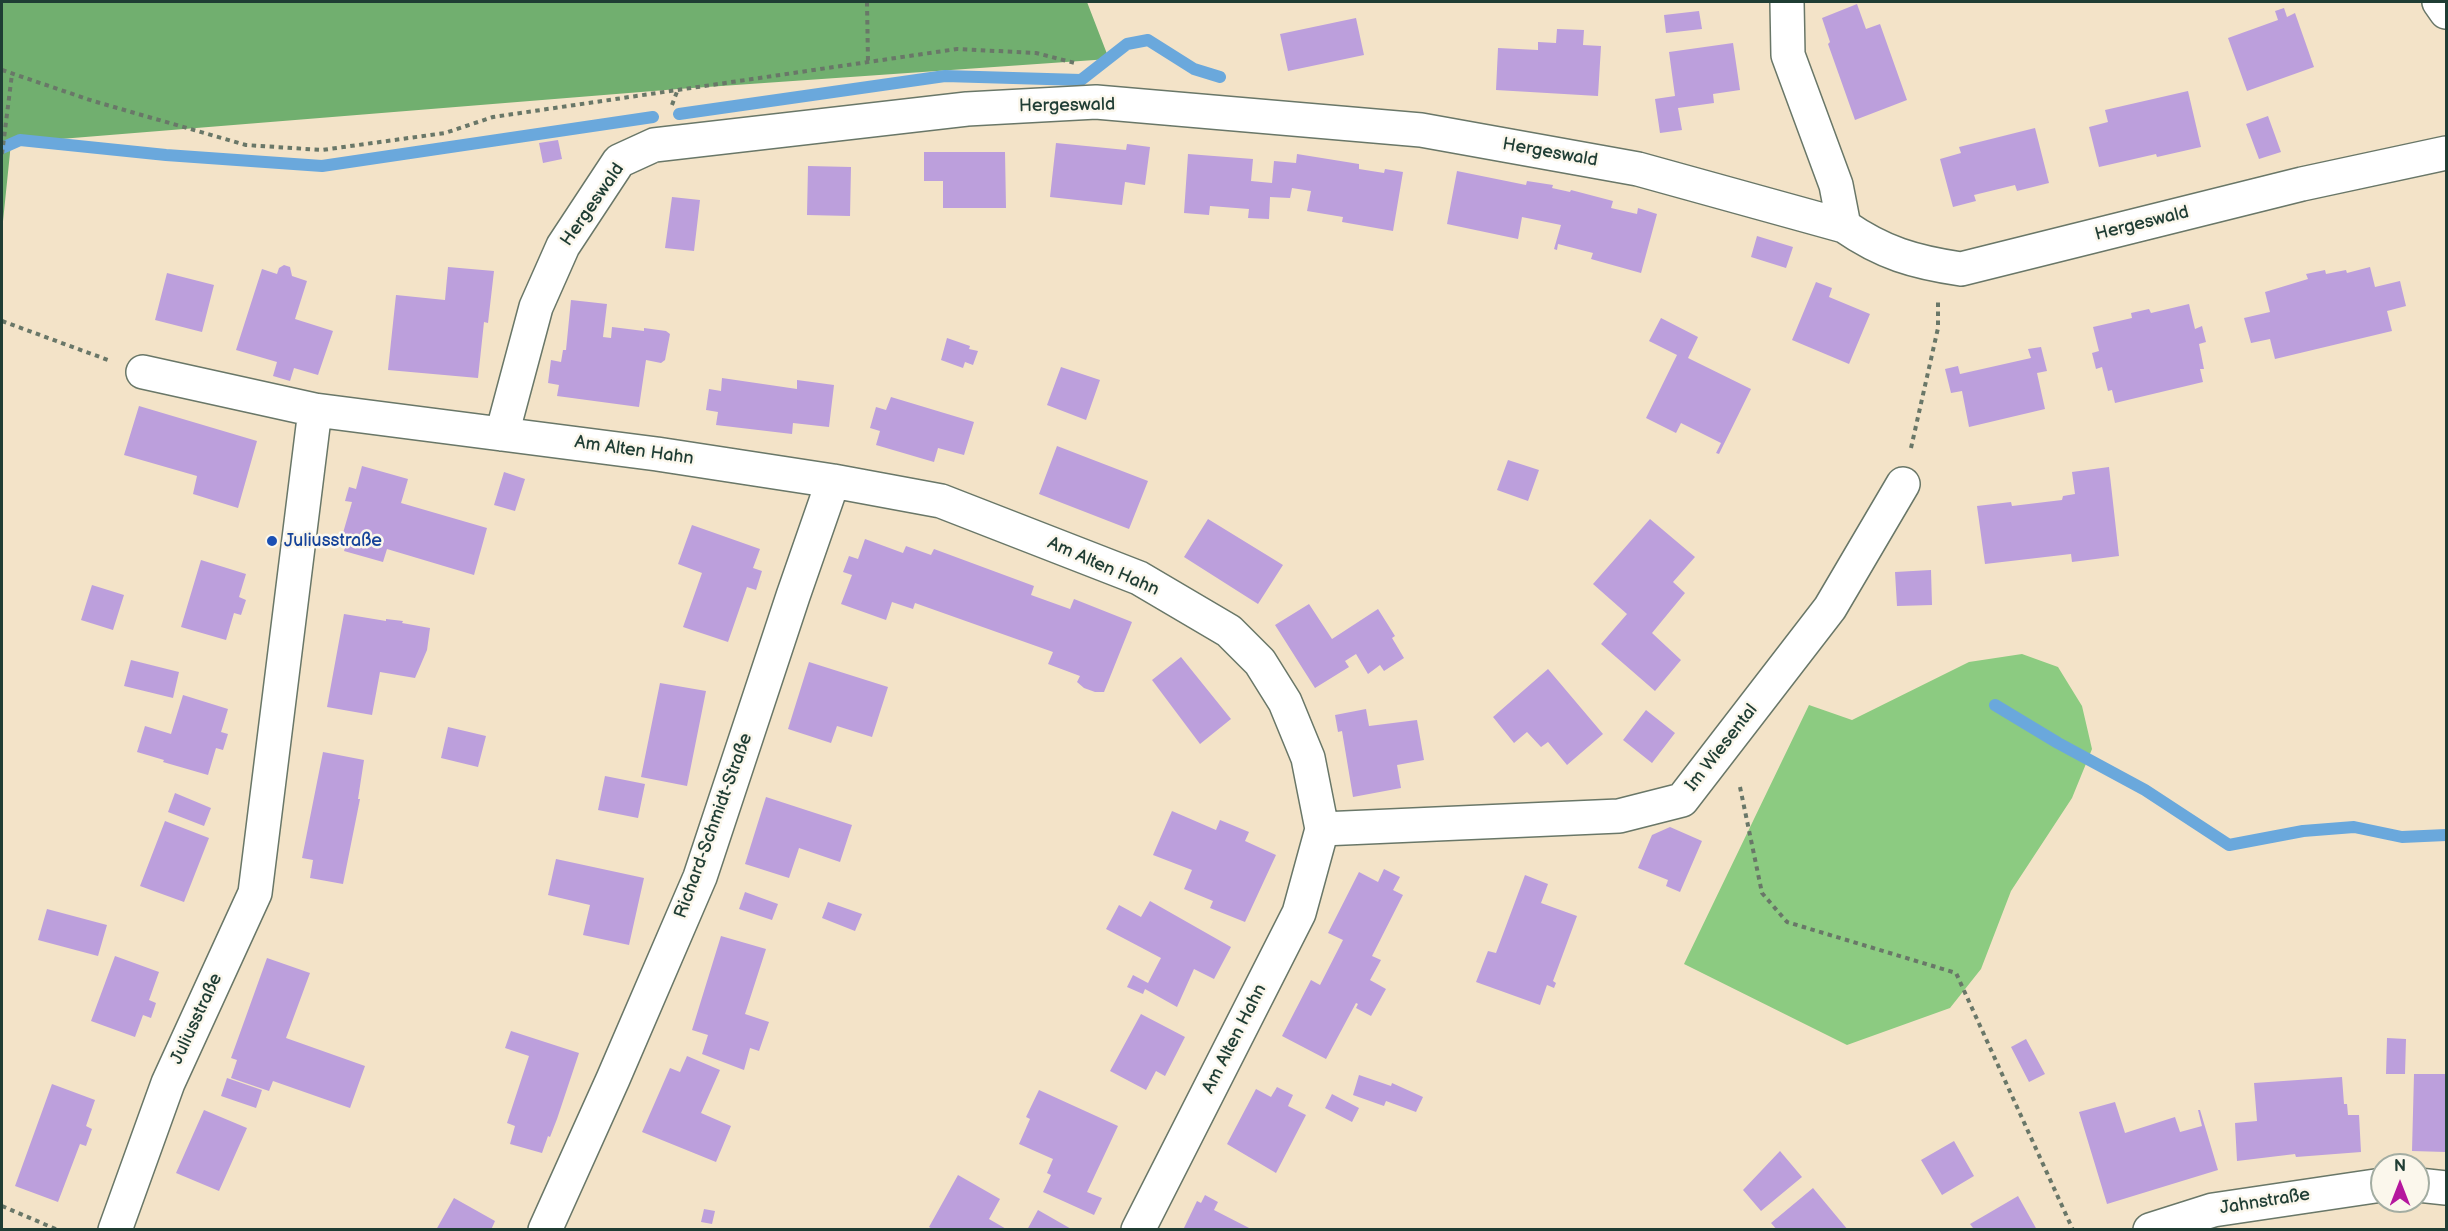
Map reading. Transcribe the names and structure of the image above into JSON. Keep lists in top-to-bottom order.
{
  "streets": {
    "street": [
      "Hergeswald",
      "Am Alten Hahn",
      "Im Wiesental",
      "Richard-Schmidt-Straße",
      "Juliusstraße",
      "Jahnstraße"
    ]
  },
  "crossings": [
    ["Hergeswald", "Am Alten Hahn"],
    ["Am Alten Hahn", "Im Wiesental"],
    ["Am Alten Hahn", "Richard-Schmidt-Straße"],
    ["Am Alten Hahn", "Juliusstraße"]
  ],
  "places": ["Juliusstraße"],
  "north": "top"
}
